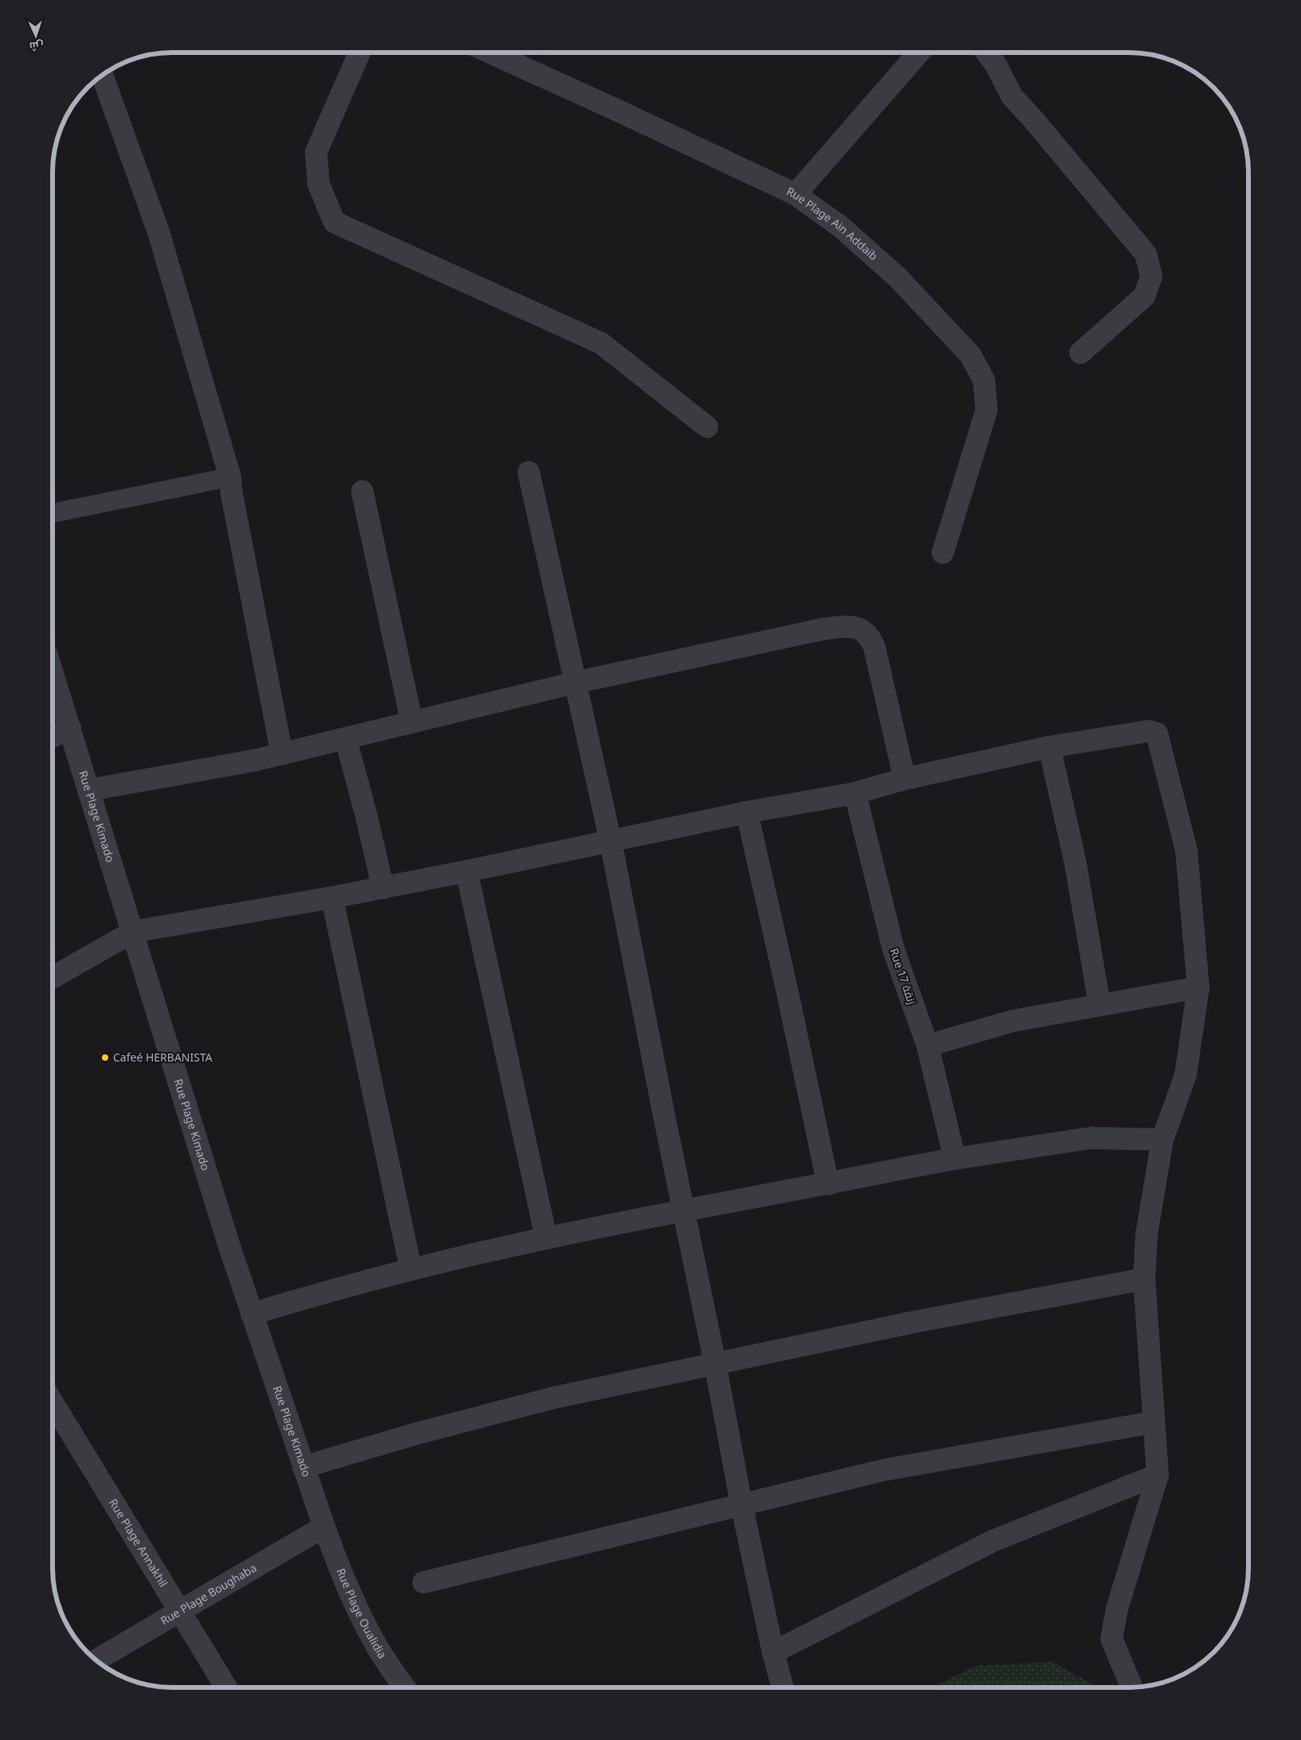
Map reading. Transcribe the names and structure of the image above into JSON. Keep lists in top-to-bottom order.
{
  "streets": {
    "street": [
      "Rue Plage Ain Addaib",
      "Rue Plage Kimado",
      "Rue 17 زنقة",
      "Rue Plage Annakhil",
      "Rue Plage Boughaba",
      "Rue Plage Oualidia"
    ]
  },
  "crossings": [
    ["Rue Plage Kimado", "Rue Plage Boughaba"],
    ["Rue Plage Kimado", "Rue Plage Oualidia"],
    ["Rue Plage Annakhil", "Rue Plage Boughaba"],
    ["Rue Plage Boughaba", "Rue Plage Oualidia"]
  ],
  "places": ["Cafeé HERBANISTA"],
  "north": "bottom"
}
